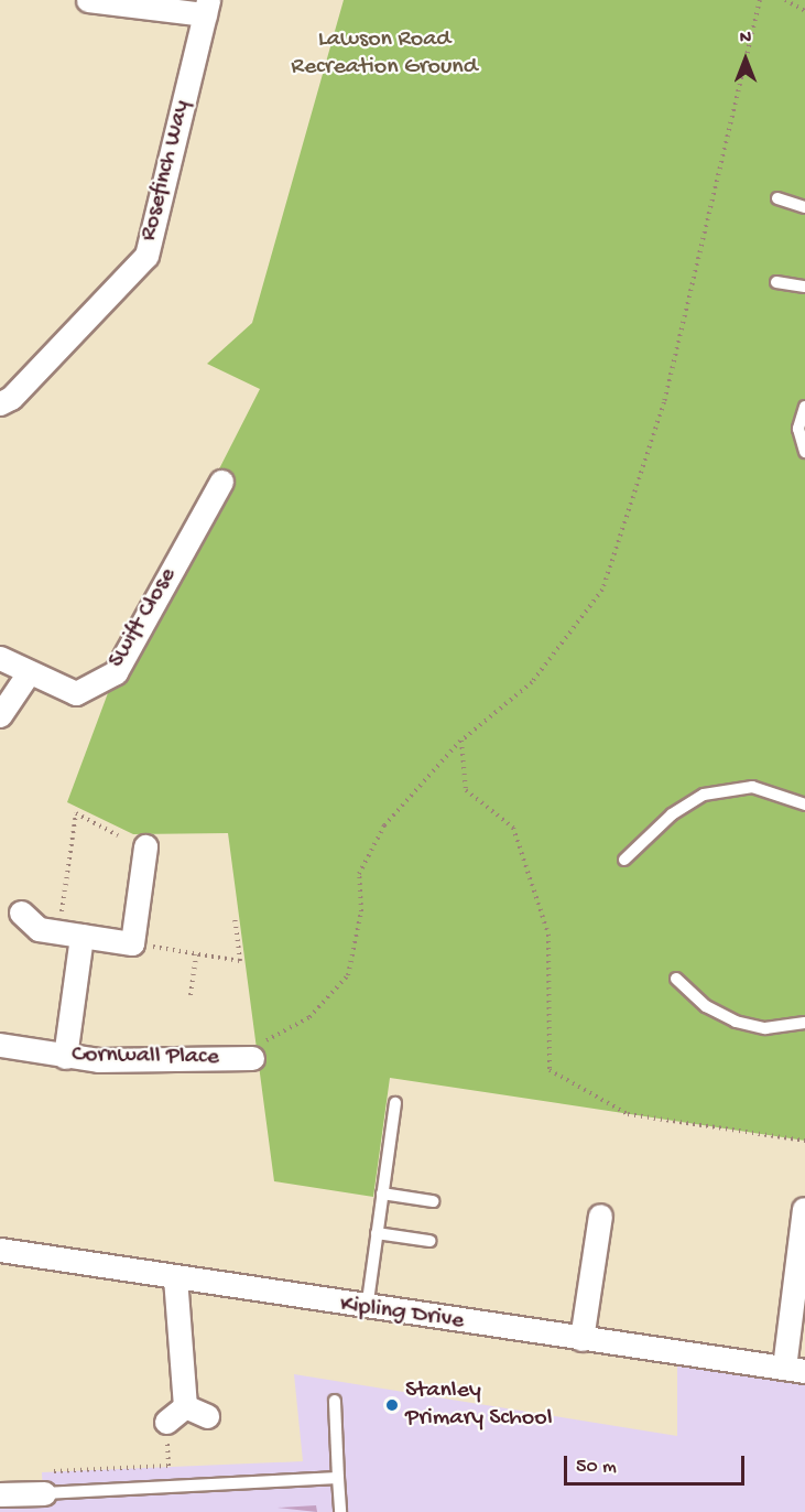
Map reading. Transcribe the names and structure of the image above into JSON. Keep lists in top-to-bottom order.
{
  "streets": {
    "street": [
      "Rosefinch Way",
      "Swift Close",
      "Cornwall Place",
      "Kipling Drive"
    ]
  },
  "parks": ["Lawson Road Recreation Ground"],
  "places": ["Stanley Primary School"],
  "scale_bar": "50 m",
  "north": "top"
}
